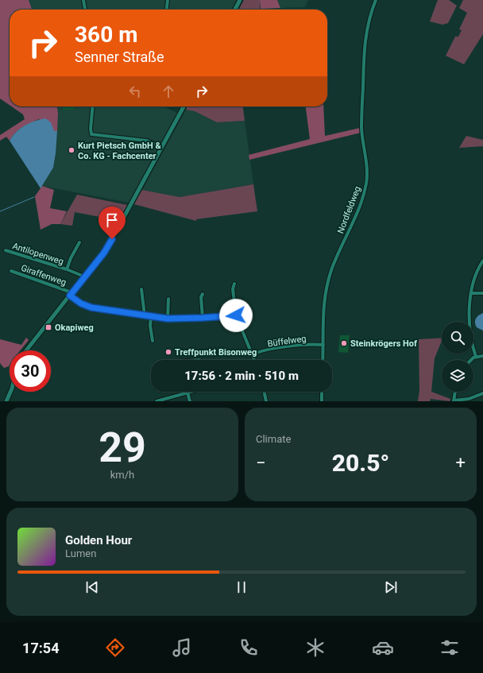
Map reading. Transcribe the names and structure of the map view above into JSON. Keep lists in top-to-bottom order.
{
  "streets": {
    "street": [
      "Nordfeldweg",
      "Antilopenweg",
      "Giraffenweg",
      "Büffelweg"
    ]
  },
  "crossings": [
    ["Nordfeldweg", "Büffelweg"]
  ],
  "places": {
    "other": ["Kurt Pietsch GmbH & Co. KG - Fachcenter", "Steinkrögers Hof", "Treffpunkt Bisonweg"],
    "transit": ["Okapiweg"]
  },
  "page": {
    "turn": ["360 m", "Senner Straße"],
    "limit": "30",
    "trip": "17:56 · 2 min · 510 m",
    "tile": [
      ["29", "km/h"],
      "Climate"
    ],
    "heat": ["−", "20.5°", "+"],
    "song": ["Golden Hour", "Lumen"],
    "tabs": "17:54"
  }
}
